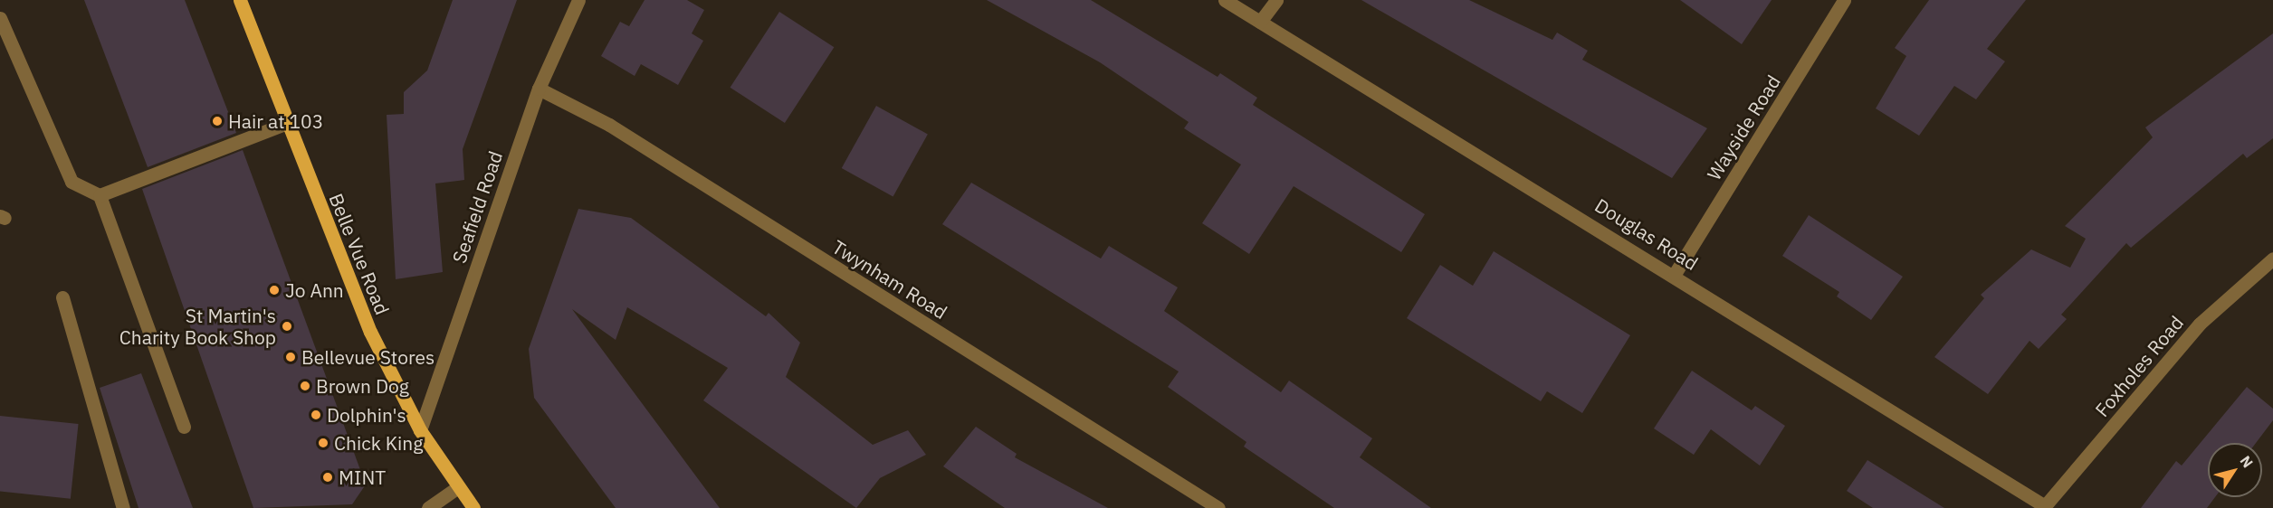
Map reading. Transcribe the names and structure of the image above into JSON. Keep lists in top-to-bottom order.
{
  "streets": {
    "main road": ["Belle Vue Road"],
    "street": [
      "Wayside Road",
      "Seafield Road",
      "Douglas Road",
      "Twynham Road",
      "Foxholes Road"
    ]
  },
  "crossings": [
    ["Wayside Road", "Douglas Road"],
    ["Seafield Road", "Belle Vue Road"],
    ["Seafield Road", "Twynham Road"],
    ["Douglas Road", "Foxholes Road"]
  ],
  "places": [
    "Hair at 103",
    "Jo Ann",
    "St Martin's Charity Book Shop",
    "Bellevue Stores",
    "Brown Dog",
    "Dolphin's",
    "Chick King",
    "MINT"
  ],
  "north": "top right"
}
